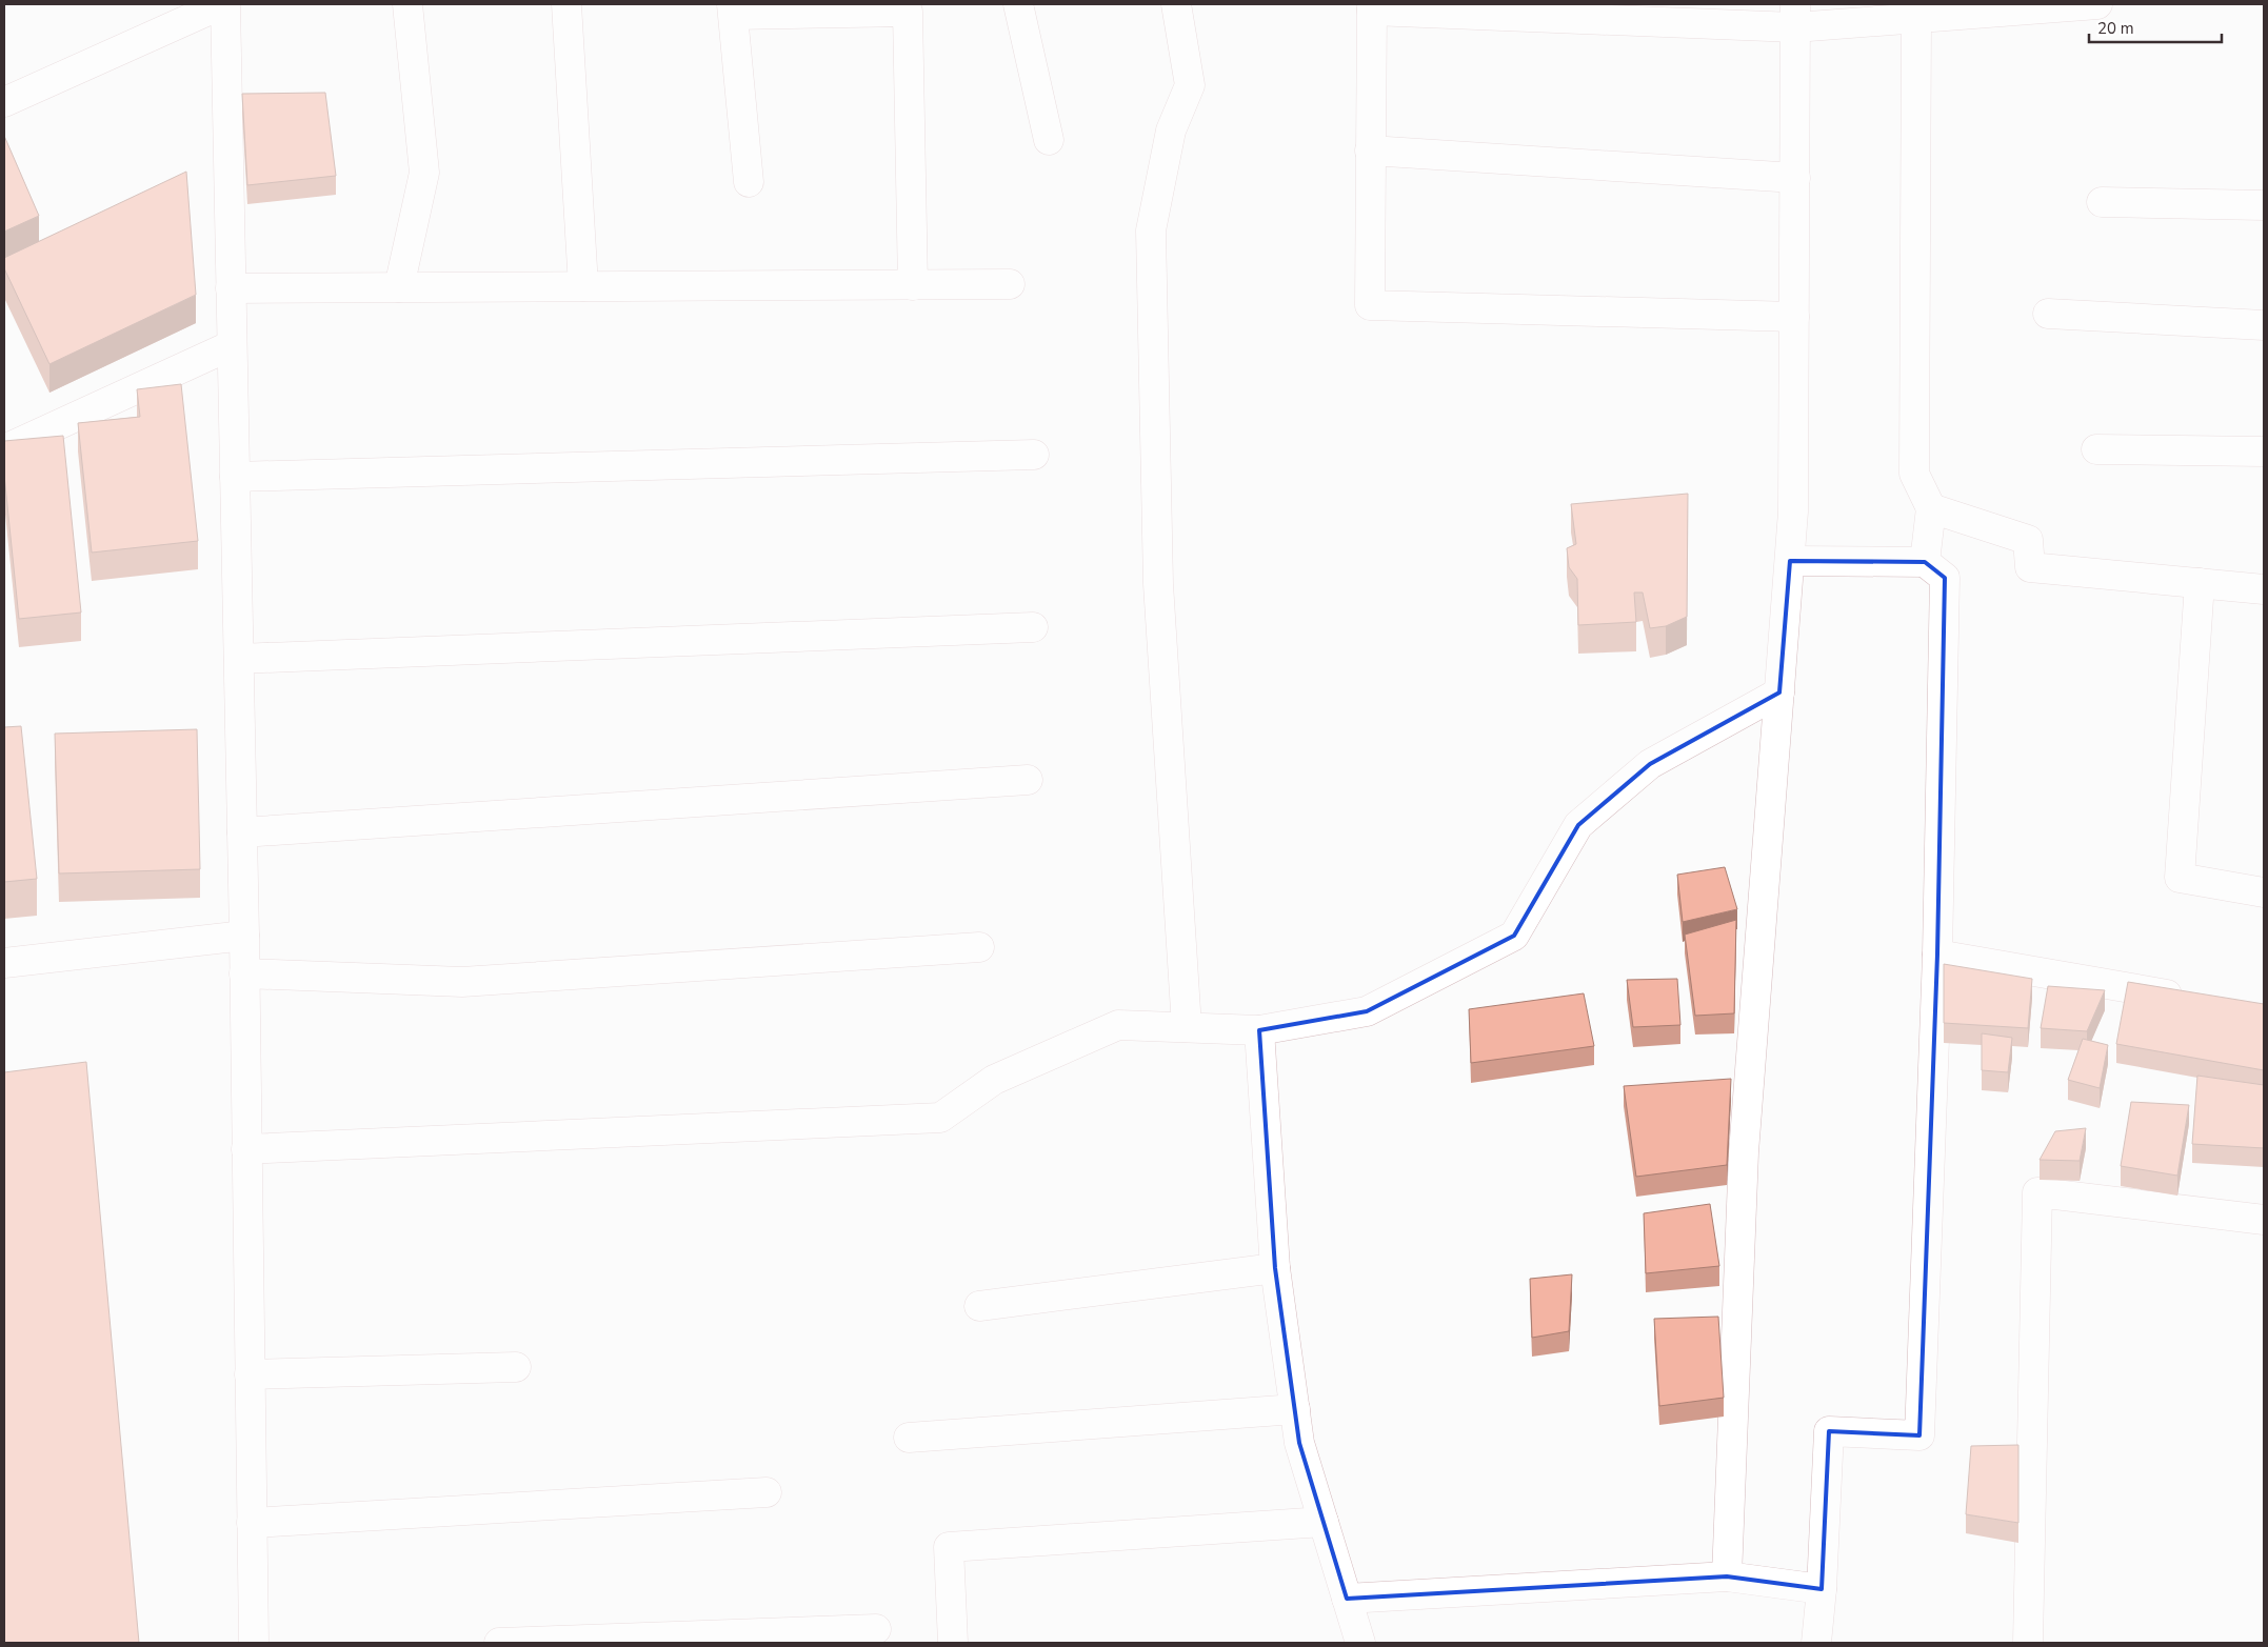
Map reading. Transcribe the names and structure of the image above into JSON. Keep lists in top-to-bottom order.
{
  "scale_bar": "20 m"
}
